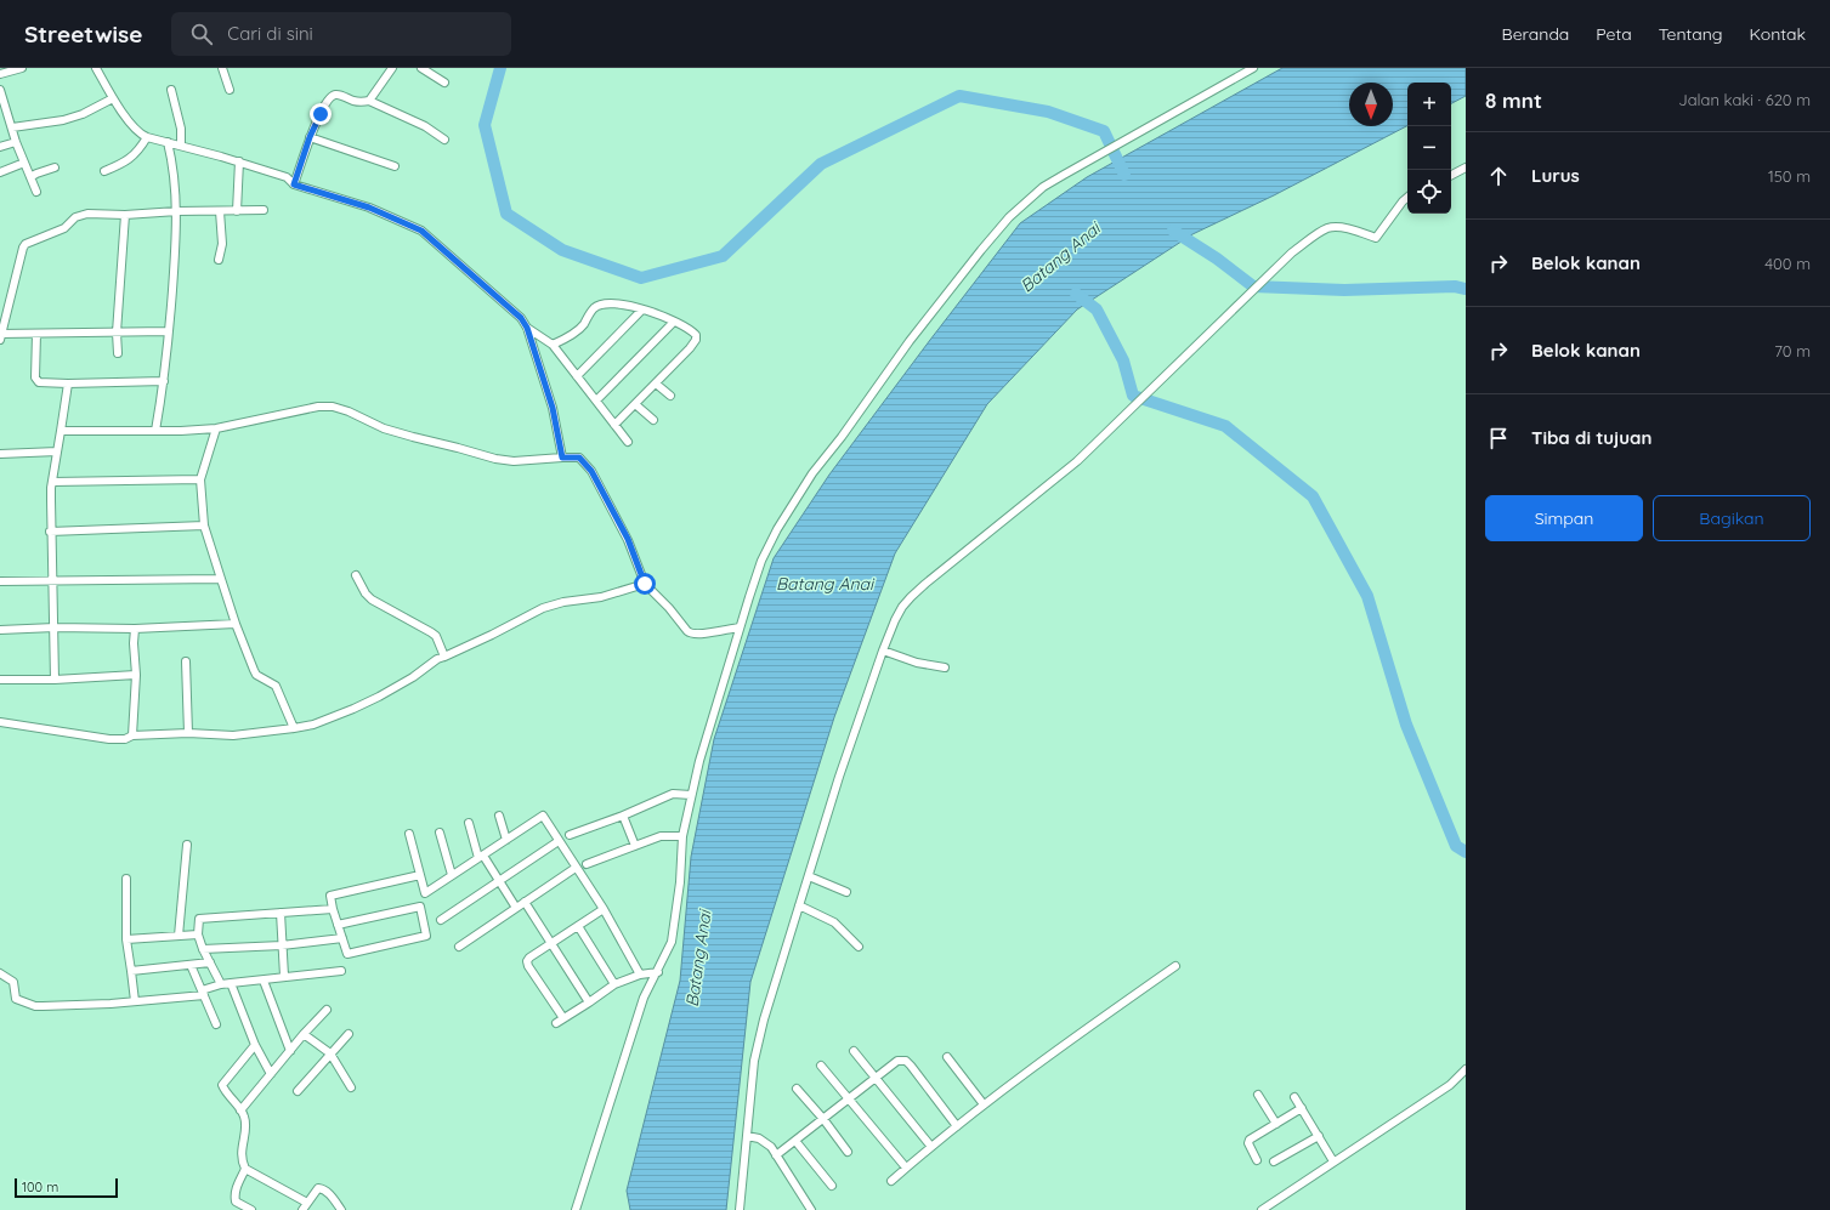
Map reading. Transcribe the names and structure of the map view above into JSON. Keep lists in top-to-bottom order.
{
  "water": ["Batang Anai"],
  "scale_bar": "100 m",
  "north": "bottom",
  "page": {
    "header": "Streetwise",
    "search": "Cari di sini",
    "nav": [
      "Beranda",
      "Peta",
      "Tentang",
      "Kontak"
    ],
    "heading": ["8 mnt", "Jalan kaki · 620 m"],
    "map_buttons": ["+", "−"],
    "list": [
      ["Lurus", "150 m"],
      ["Belok kanan", "400 m"],
      ["Belok kanan", "70 m"],
      "Tiba di tujuan"
    ],
    "buttons": ["Simpan", "Bagikan"],
    "scale": "100 m"
  }
}
